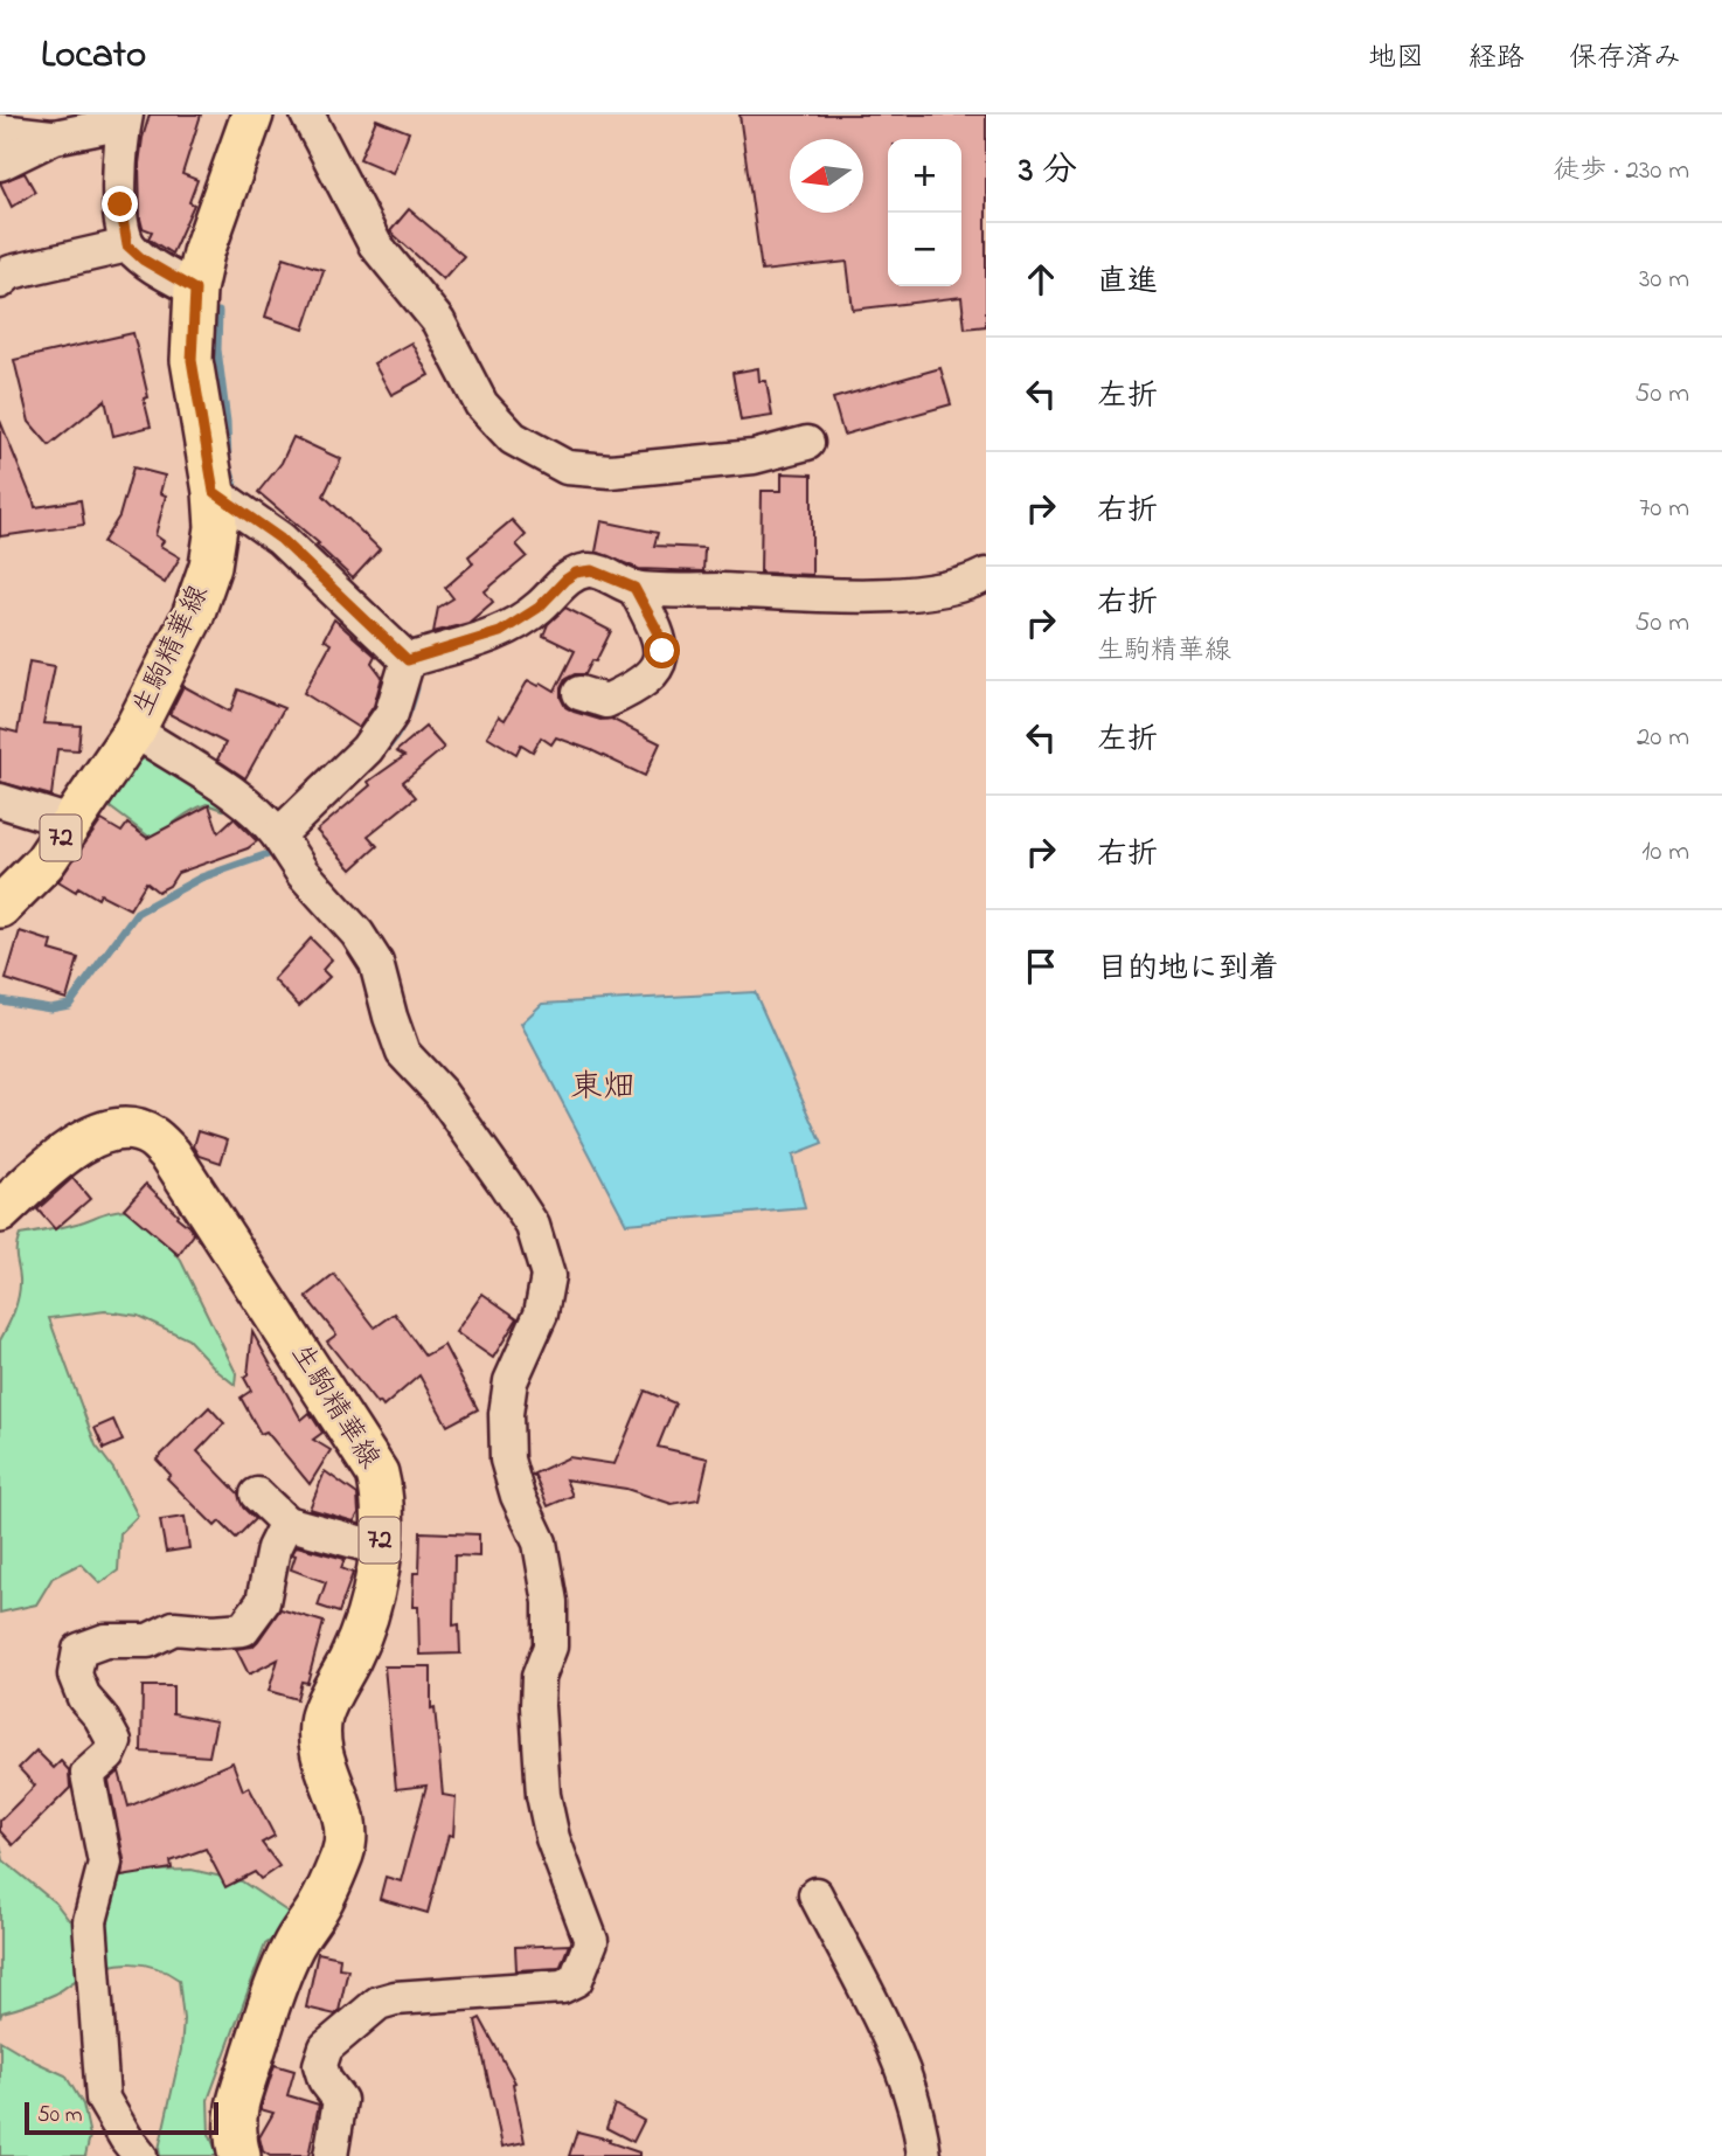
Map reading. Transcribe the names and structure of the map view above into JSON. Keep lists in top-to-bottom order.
{
  "streets": {
    "main road": ["生駒精華線", "72"]
  },
  "districts": ["東畑"],
  "scale_bar": "50 m",
  "north": "left",
  "page": {
    "header": "Locato",
    "nav": ["地図", "経路", "保存済み"],
    "heading": ["3 分", "徒歩 · 230 m"],
    "map_buttons": ["+", "−"],
    "list": [
      ["直進", "30 m"],
      ["左折", "50 m"],
      ["右折", "70 m"],
      ["右折", "生駒精華線", "50 m"],
      ["左折", "20 m"],
      ["右折", "10 m"],
      "目的地に到着"
    ],
    "scale": "50 m"
  }
}
